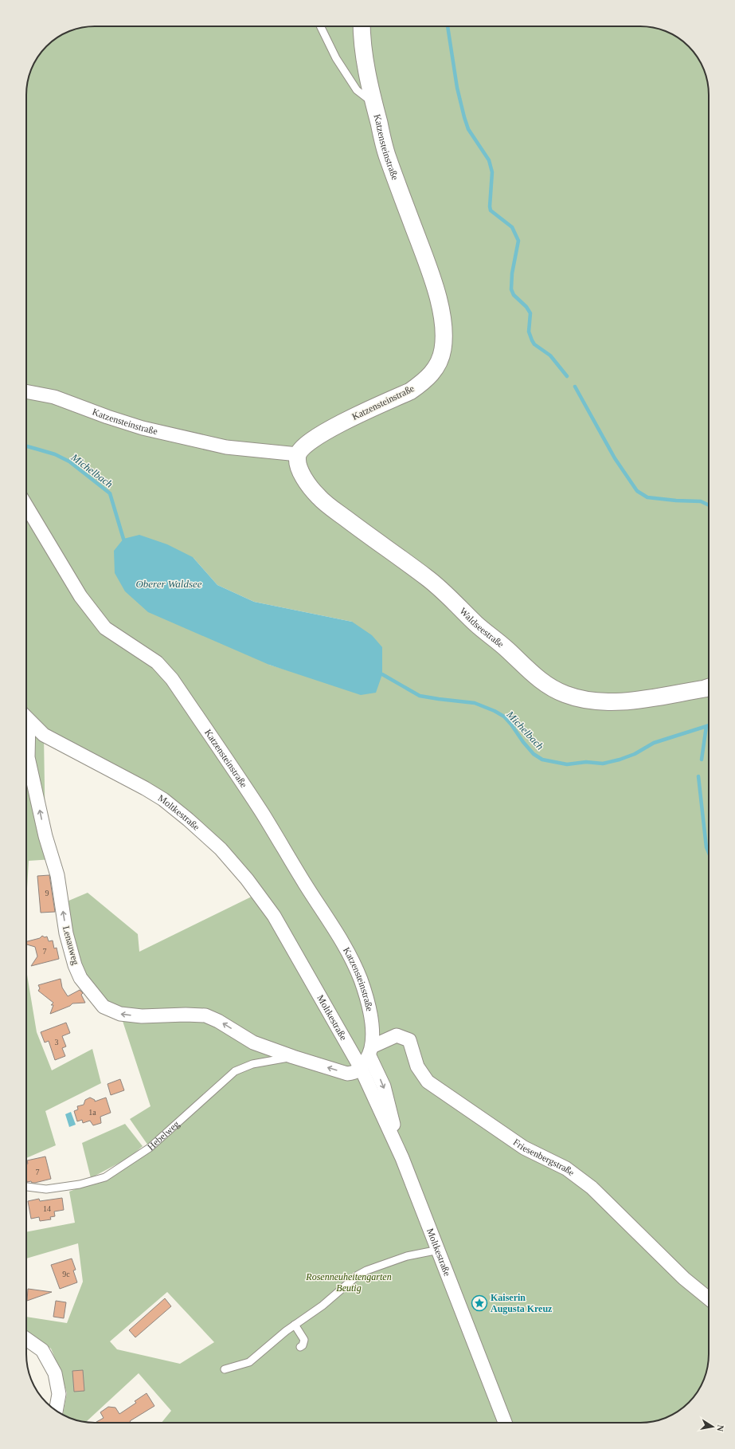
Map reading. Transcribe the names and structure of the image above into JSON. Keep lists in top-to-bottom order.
{
  "streets": {
    "street": [
      "Katzensteinstraße",
      "Waldseestraße",
      "Moltkestraße",
      "Lenauweg",
      "Hebelweg",
      "Friesenbergstraße"
    ]
  },
  "crossings": [
    ["Katzensteinstraße", "Waldseestraße"],
    ["Katzensteinstraße", "Moltkestraße"],
    ["Katzensteinstraße", "Friesenbergstraße"],
    ["Moltkestraße", "Hebelweg"],
    ["Lenauweg", "Hebelweg"]
  ],
  "one_way": ["Lenauweg"],
  "water": ["Michelbach", "Oberer Waldsee"],
  "parks": ["Rosenneuheitengarten Beutig"],
  "places": {
    "place": ["Kaiserin Augusta Kreuz"]
  },
  "house_numbers": [
    "9",
    "7",
    "3",
    "1a",
    "7",
    "14",
    "9c"
  ],
  "north": "right"
}
